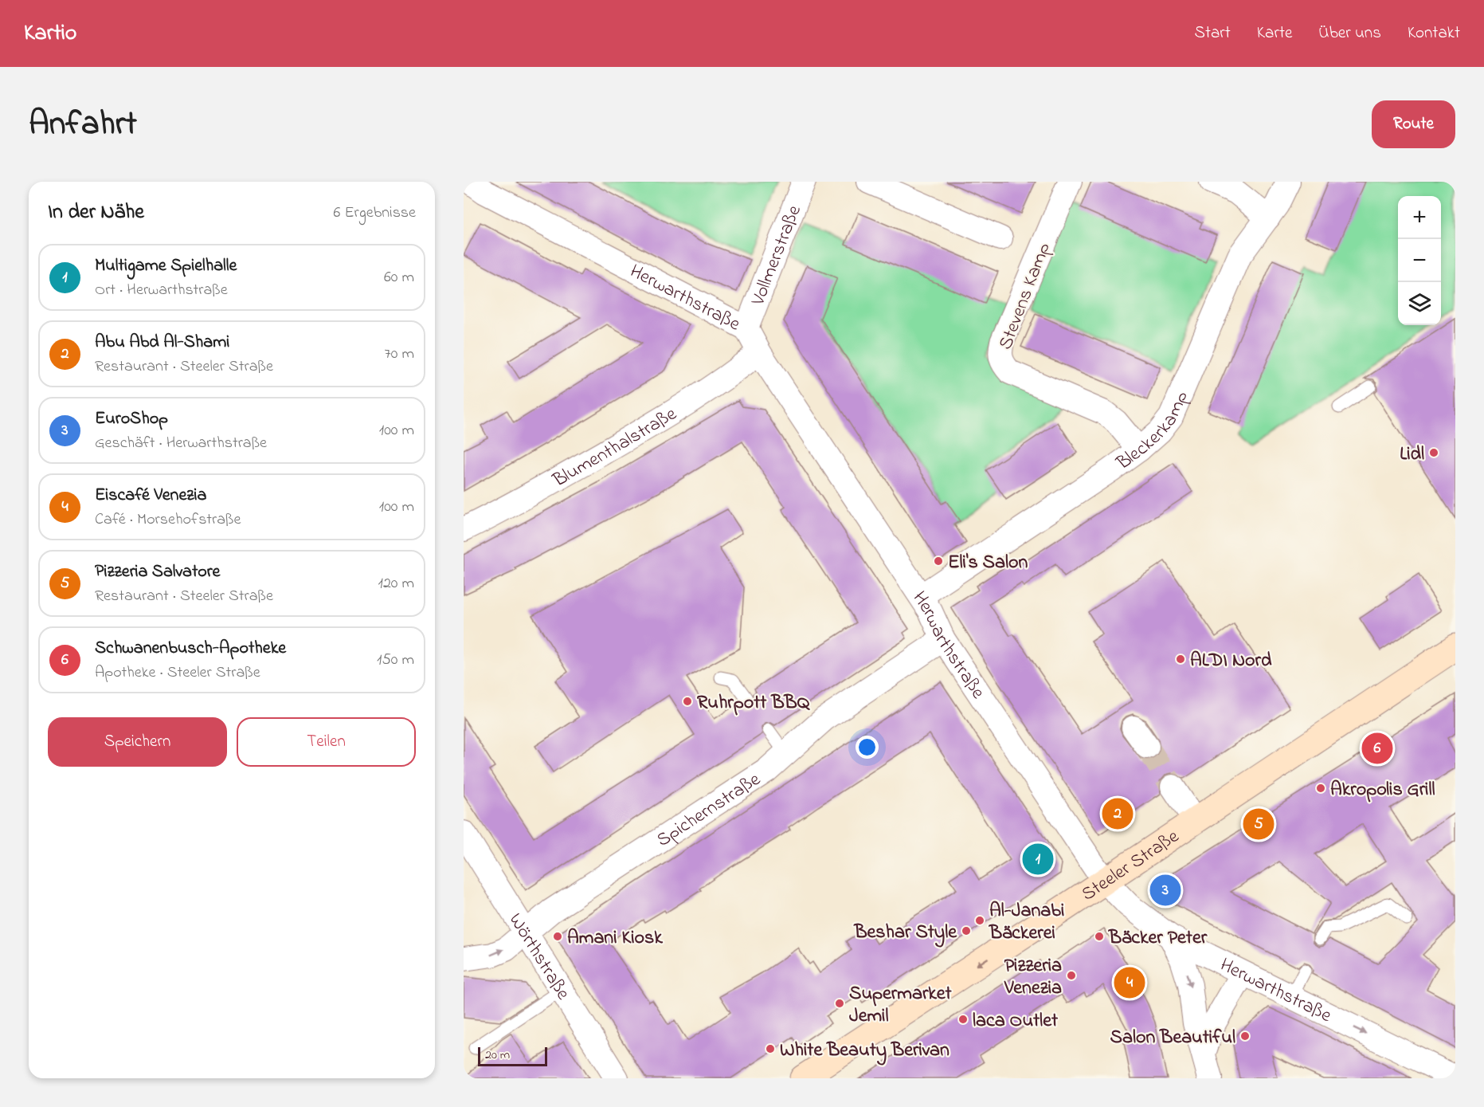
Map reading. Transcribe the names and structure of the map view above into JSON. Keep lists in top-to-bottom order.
{
  "streets": {
    "main road": ["Steeler Straße"],
    "street": [
      "Vollmerstraße",
      "Stevens Kamp",
      "Herwarthstraße",
      "Bleckerkamp",
      "Blumenthalstraße",
      "Spichernstraße",
      "Wörthstraße"
    ]
  },
  "crossings": [
    ["Vollmerstraße", "Herwarthstraße"],
    ["Stevens Kamp", "Bleckerkamp"],
    ["Herwarthstraße", "Bleckerkamp"],
    ["Herwarthstraße", "Blumenthalstraße"],
    ["Herwarthstraße", "Spichernstraße"],
    ["Herwarthstraße", "Steeler Straße"],
    ["Spichernstraße", "Wörthstraße"]
  ],
  "one_way": ["Steeler Straße"],
  "places": [
    "Lidl",
    "Eli's Salon",
    "ALDI Nord",
    "Ruhrpott BBQ",
    "Akropolis Grill",
    "Al-Janabi Bäckerei",
    "Beshar Style",
    "Amani Kiosk",
    "Bäcker Peter",
    "Pizzeria Venezia",
    "Supermarket Jemil",
    "laca Outlet",
    "Salon Beautiful",
    "White Beauty Berivan"
  ],
  "scale_bar": "20 m",
  "page": {
    "header": "Kartio",
    "nav": [
      "Start",
      "Karte",
      "Über uns",
      "Kontakt"
    ],
    "title": "Anfahrt",
    "buttons": [
      "Route",
      ["Speichern", "Teilen"]
    ],
    "heading": ["In der Nähe", "6 Ergebnisse"],
    "map_buttons": ["+", "−"],
    "list": [
      {
        "mark": "1",
        "name": "Multigame Spielhalle",
        "note": "Ort · Herwarthstraße",
        "value": "60 m"
      },
      {
        "mark": "2",
        "name": "Abu Abd Al-Shami",
        "note": "Restaurant · Steeler Straße",
        "value": "70 m"
      },
      {
        "mark": "3",
        "name": "EuroShop",
        "note": "Geschäft · Herwarthstraße",
        "value": "100 m"
      },
      {
        "mark": "4",
        "name": "Eiscafé Venezia",
        "note": "Café · Morsehofstraße",
        "value": "100 m"
      },
      {
        "mark": "5",
        "name": "Pizzeria Salvatore",
        "note": "Restaurant · Steeler Straße",
        "value": "120 m"
      },
      {
        "mark": "6",
        "name": "Schwanenbusch-Apotheke",
        "note": "Apotheke · Steeler Straße",
        "value": "150 m"
      }
    ],
    "pins": [
      "6",
      "2",
      "5",
      "1",
      "3",
      "4"
    ],
    "scale": "20 m"
  }
}
